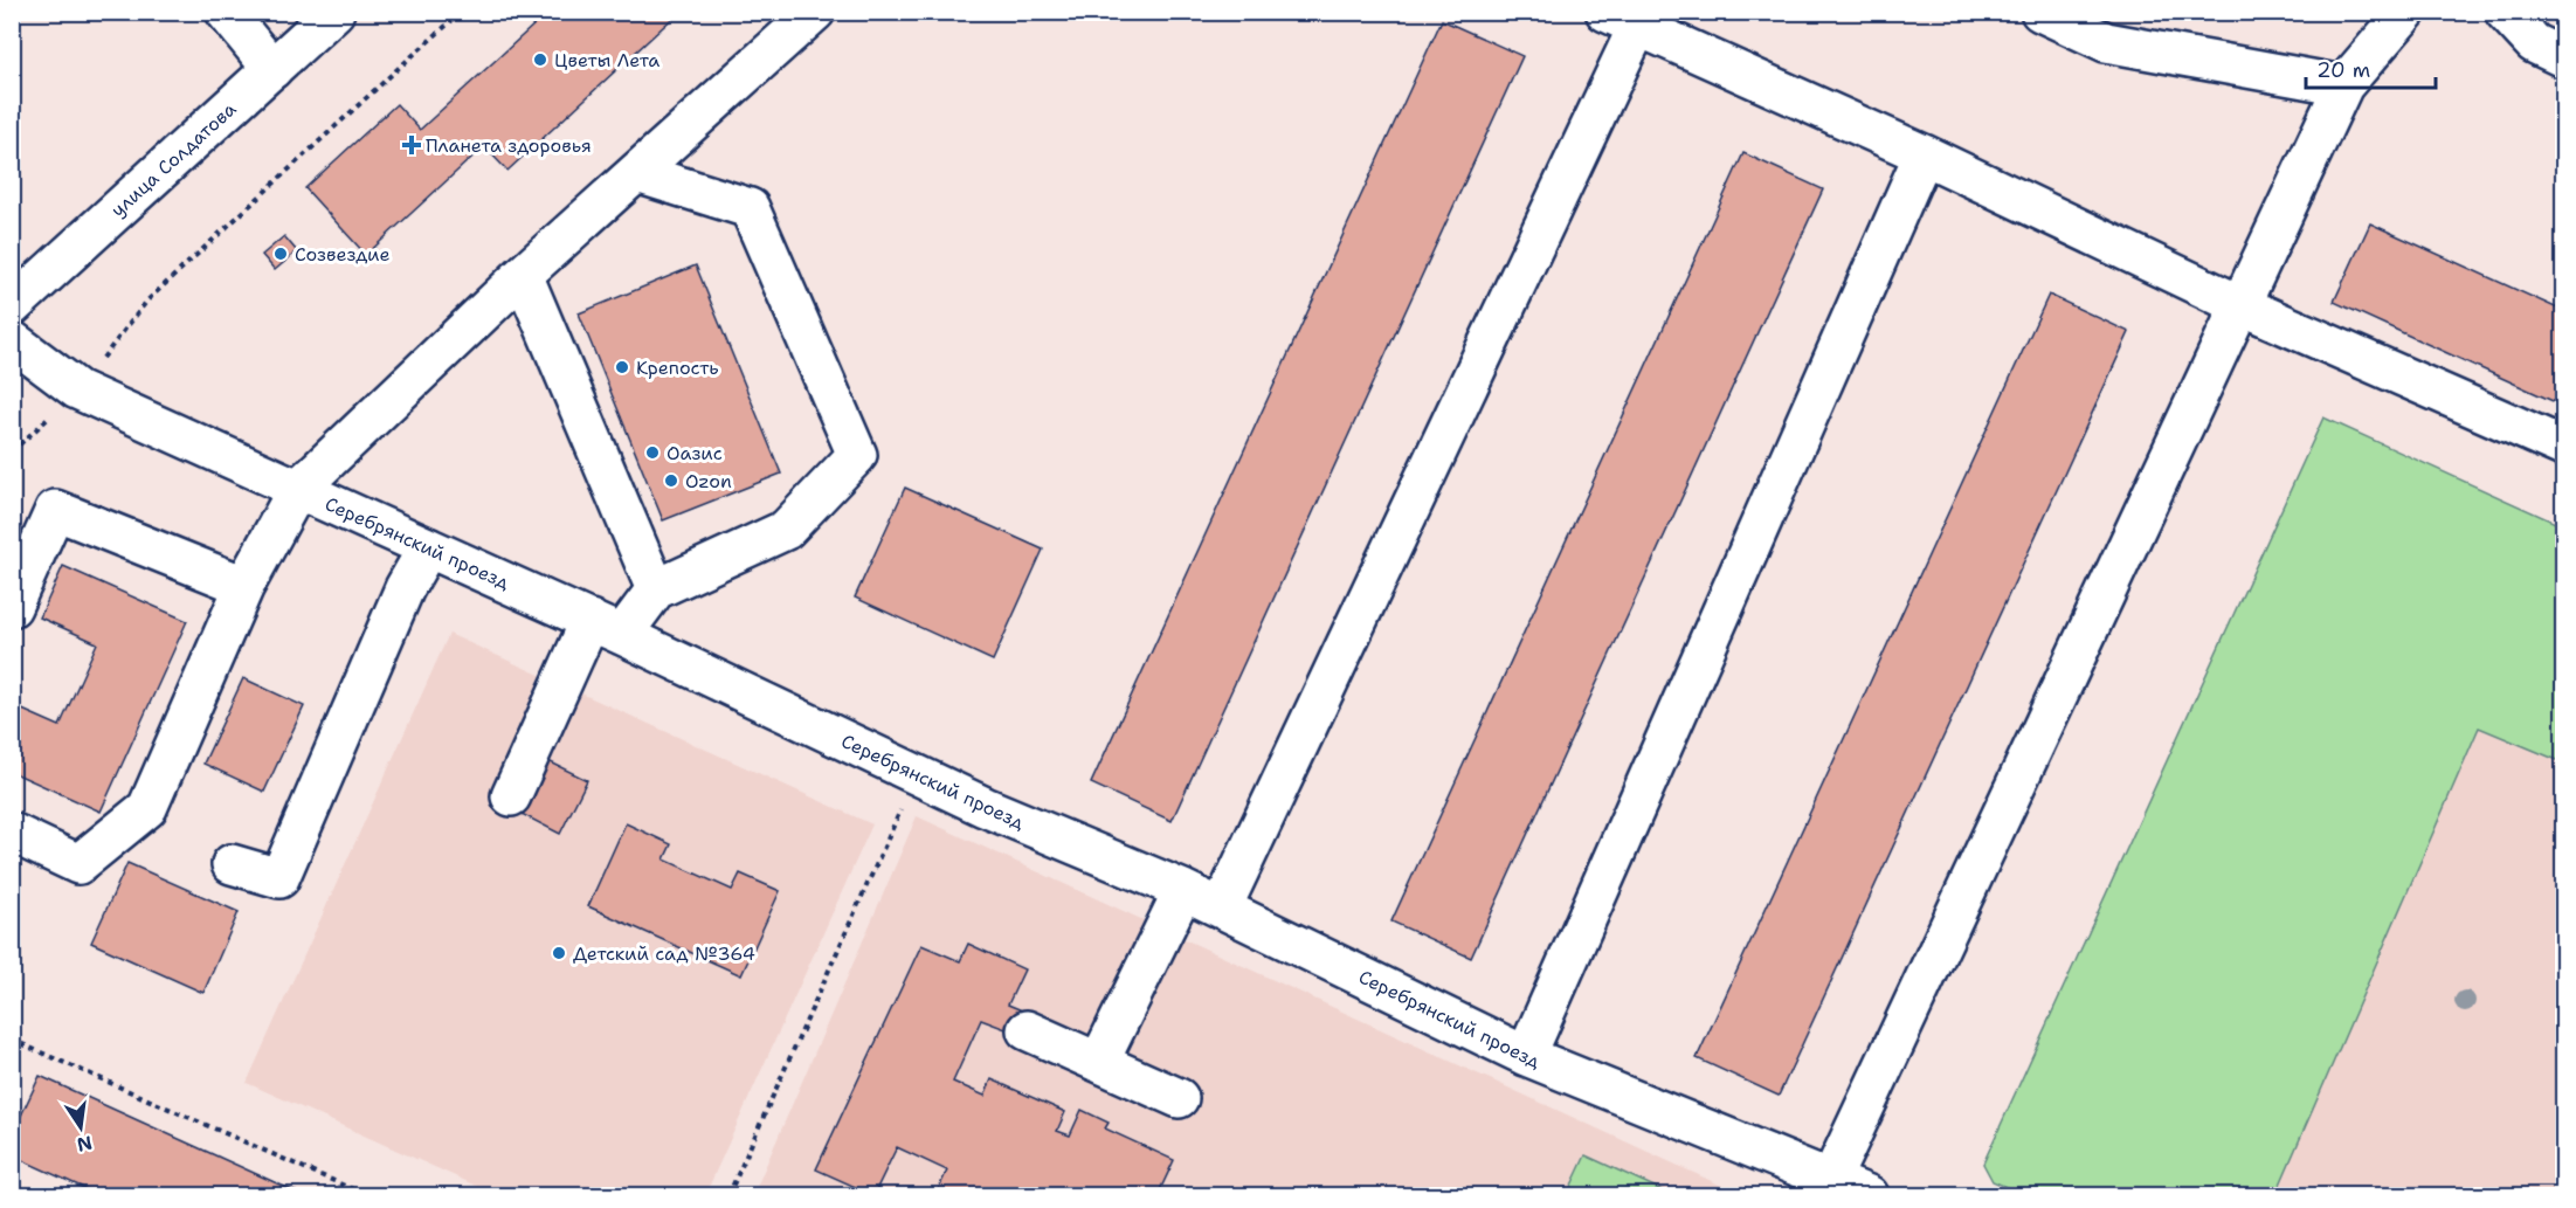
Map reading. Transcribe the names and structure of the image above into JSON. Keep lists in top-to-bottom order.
{
  "streets": {
    "street": ["улица Солдатова", "Серебрянский проезд"]
  },
  "places": {
    "other": [
      "Цветы Лета",
      "Созвездие",
      "Крепость",
      "Оазис",
      "Ozon",
      "Детский сад №364"
    ],
    "health": ["Планета здоровья"]
  },
  "scale_bar": "20 m",
  "north": "bottom"
}
